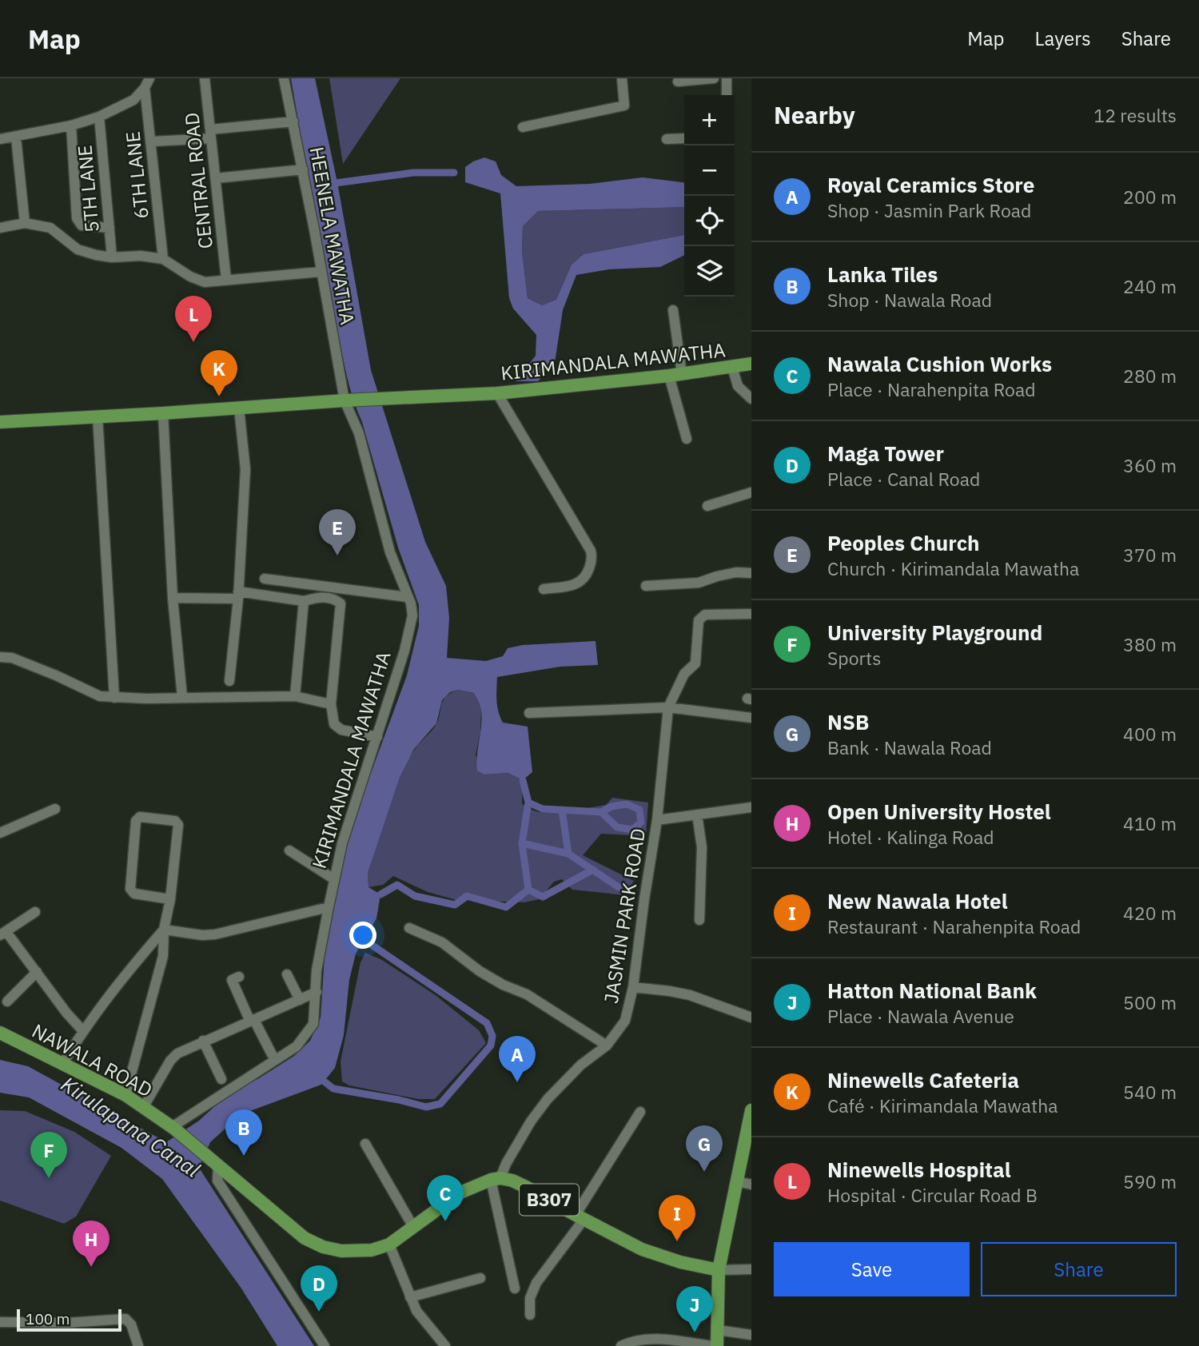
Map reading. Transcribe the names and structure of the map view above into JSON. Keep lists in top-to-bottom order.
{
  "streets": {
    "main road": ["KIRIMANDALA MAWATHA", "NAWALA ROAD", "B307"],
    "street": [
      "6TH LANE",
      "CENTRAL ROAD",
      "5TH LANE",
      "HEENELA MAWATHA",
      "JASMIN PARK ROAD"
    ]
  },
  "crossings": [
    ["HEENELA MAWATHA", "KIRIMANDALA MAWATHA"],
    ["KIRIMANDALA MAWATHA", "NAWALA ROAD"],
    ["JASMIN PARK ROAD", "B307"]
  ],
  "water": ["Kirulapana Canal"],
  "scale_bar": "100 m",
  "page": {
    "header": "Map",
    "nav": ["Map", "Layers", "Share"],
    "heading": ["Nearby", "12 results"],
    "map_buttons": ["+", "−"],
    "list": [
      {
        "mark": "A",
        "name": "Royal Ceramics Store",
        "note": "Shop · Jasmin Park Road",
        "value": "200 m"
      },
      {
        "mark": "B",
        "name": "Lanka Tiles",
        "note": "Shop · Nawala Road",
        "value": "240 m"
      },
      {
        "mark": "C",
        "name": "Nawala Cushion Works",
        "note": "Place · Narahenpita Road",
        "value": "280 m"
      },
      {
        "mark": "D",
        "name": "Maga Tower",
        "note": "Place · Canal Road",
        "value": "360 m"
      },
      {
        "mark": "E",
        "name": "Peoples Church",
        "note": "Church · Kirimandala Mawatha",
        "value": "370 m"
      },
      {
        "mark": "F",
        "name": "University Playground",
        "note": "Sports",
        "value": "380 m"
      },
      {
        "mark": "G",
        "name": "NSB",
        "note": "Bank · Nawala Road",
        "value": "400 m"
      },
      {
        "mark": "H",
        "name": "Open University Hostel",
        "note": "Hotel · Kalinga Road",
        "value": "410 m"
      },
      {
        "mark": "I",
        "name": "New Nawala Hotel",
        "note": "Restaurant · Narahenpita Road",
        "value": "420 m"
      },
      {
        "mark": "J",
        "name": "Hatton National Bank",
        "note": "Place · Nawala Avenue",
        "value": "500 m"
      },
      {
        "mark": "K",
        "name": "Ninewells Cafeteria",
        "note": "Café · Kirimandala Mawatha",
        "value": "540 m"
      },
      {
        "mark": "L",
        "name": "Ninewells Hospital",
        "note": "Hospital · Circular Road B",
        "value": "590 m"
      }
    ],
    "pins": [
      "L",
      "K",
      "E",
      "A",
      "B",
      "G",
      "F",
      "C",
      "I",
      "H",
      "D",
      "J"
    ],
    "buttons": ["Save", "Share"],
    "scale": "100 m"
  }
}
